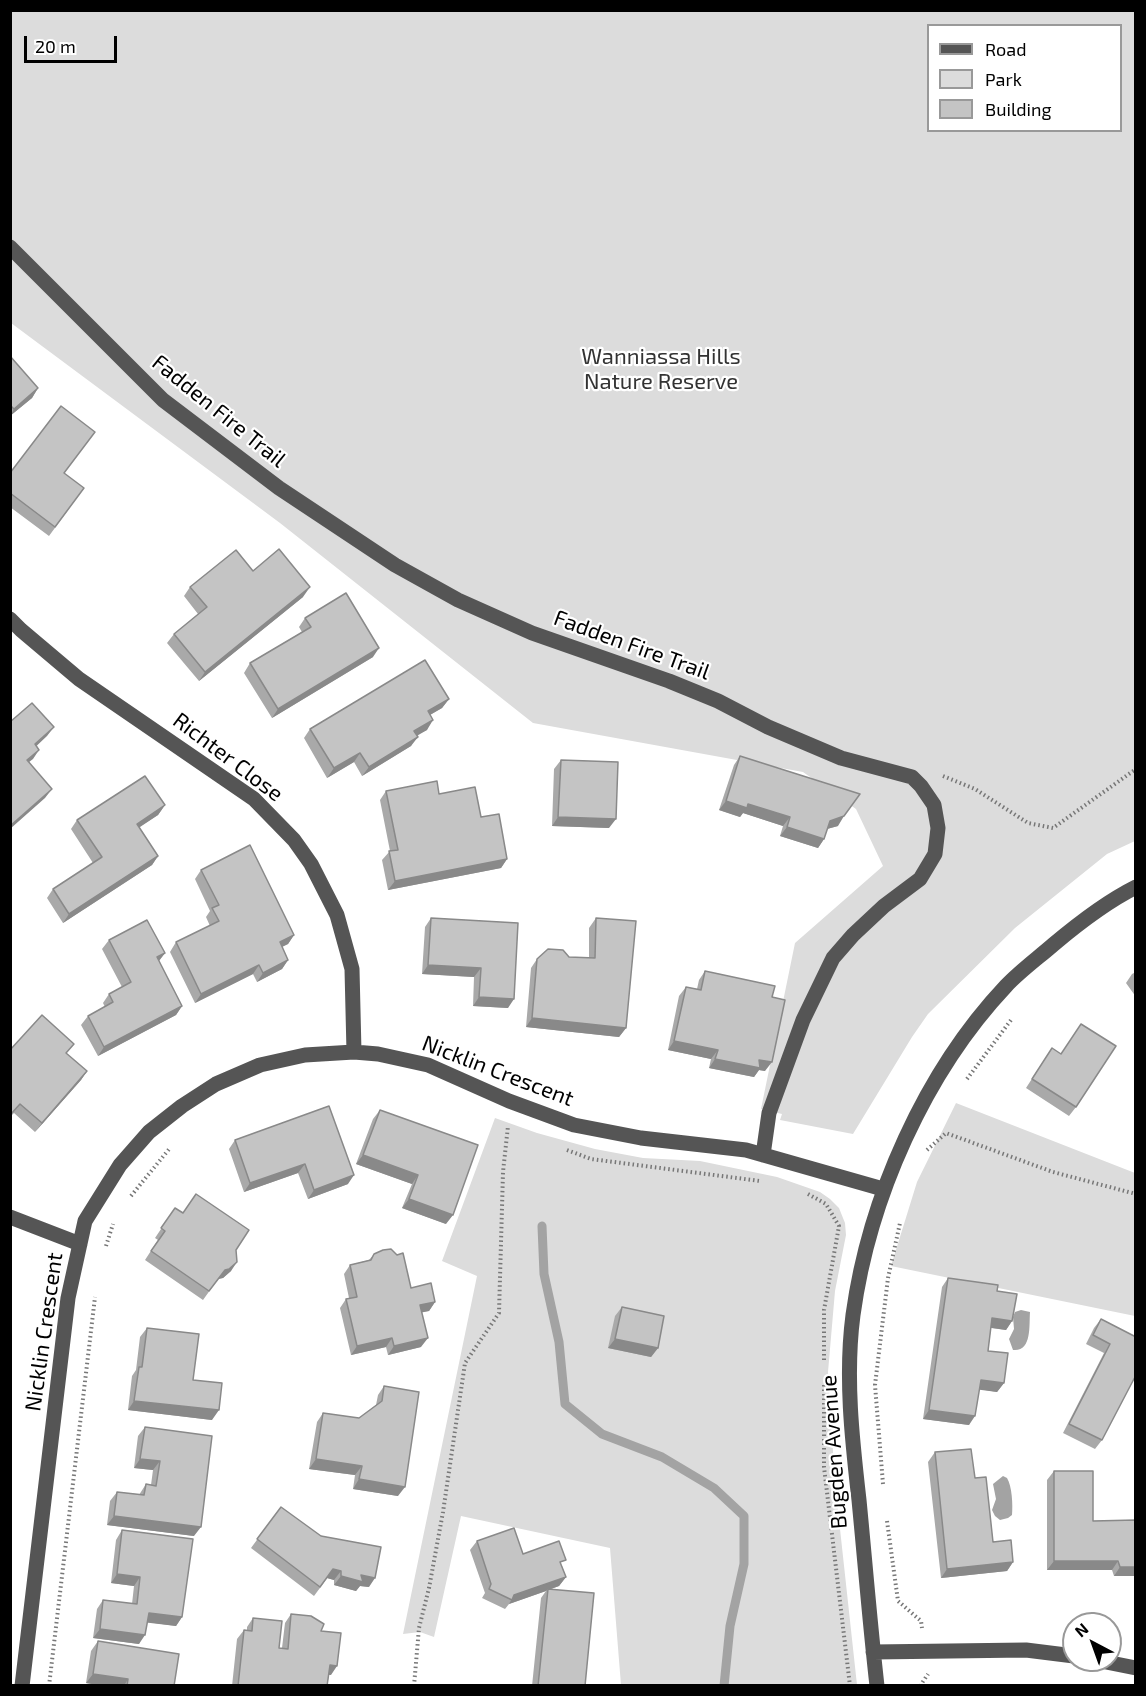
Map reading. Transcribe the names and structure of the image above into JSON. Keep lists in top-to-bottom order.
{
  "streets": {
    "street": [
      "Fadden Fire Trail",
      "Richter Close",
      "Nicklin Crescent",
      "Bugden Avenue"
    ]
  },
  "crossings": [
    ["Richter Close", "Nicklin Crescent"],
    ["Nicklin Crescent", "Bugden Avenue"]
  ],
  "parks": ["Wanniassa Hills Nature Reserve"],
  "legend": ["Road", "Park", "Building"],
  "scale_bar": "20 m",
  "north": "top left"
}
